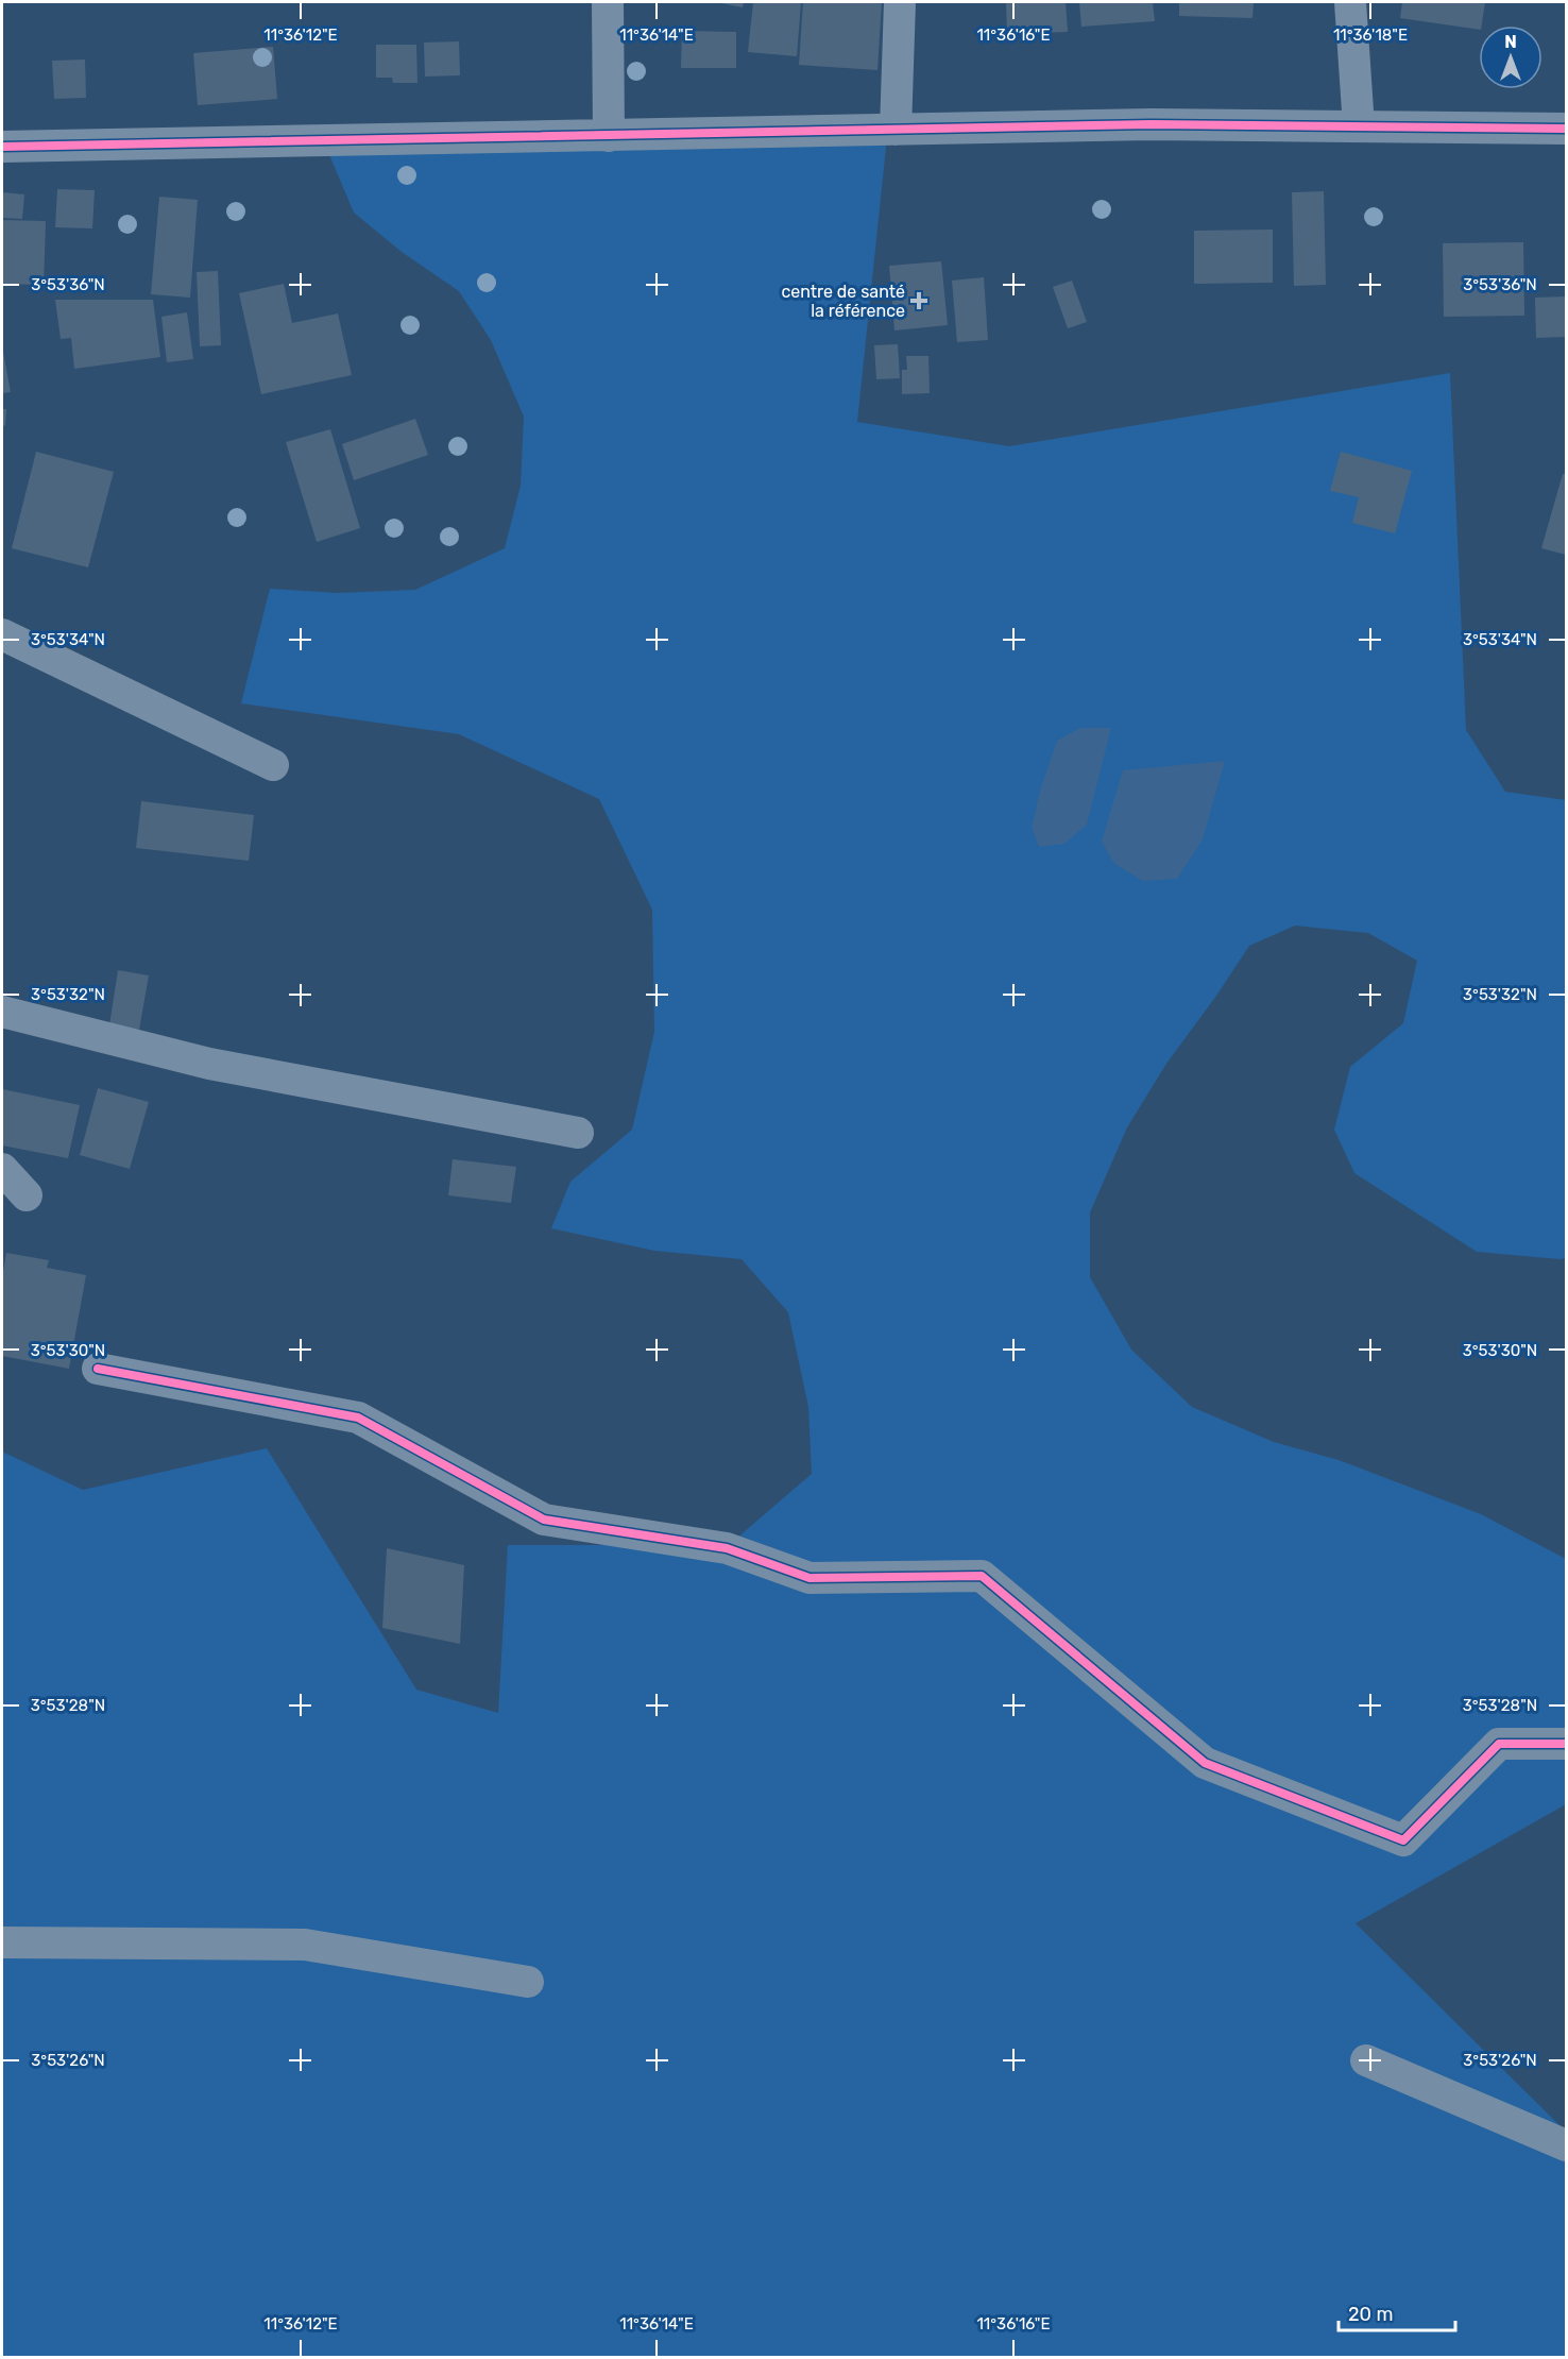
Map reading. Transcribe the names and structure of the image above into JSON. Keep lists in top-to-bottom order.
{
  "places": {
    "health": ["centre de santé la référence"]
  },
  "scale_bar": "20 m",
  "north": "top",
  "coordinates": [
    "11°36'12\"E",
    "11°36'14\"E",
    "11°36'16\"E",
    "11°36'18\"E",
    "3°53'36\"N",
    "3°53'34\"N",
    "3°53'32\"N",
    "3°53'30\"N",
    "3°53'28\"N",
    "3°53'26\"N"
  ]
}
